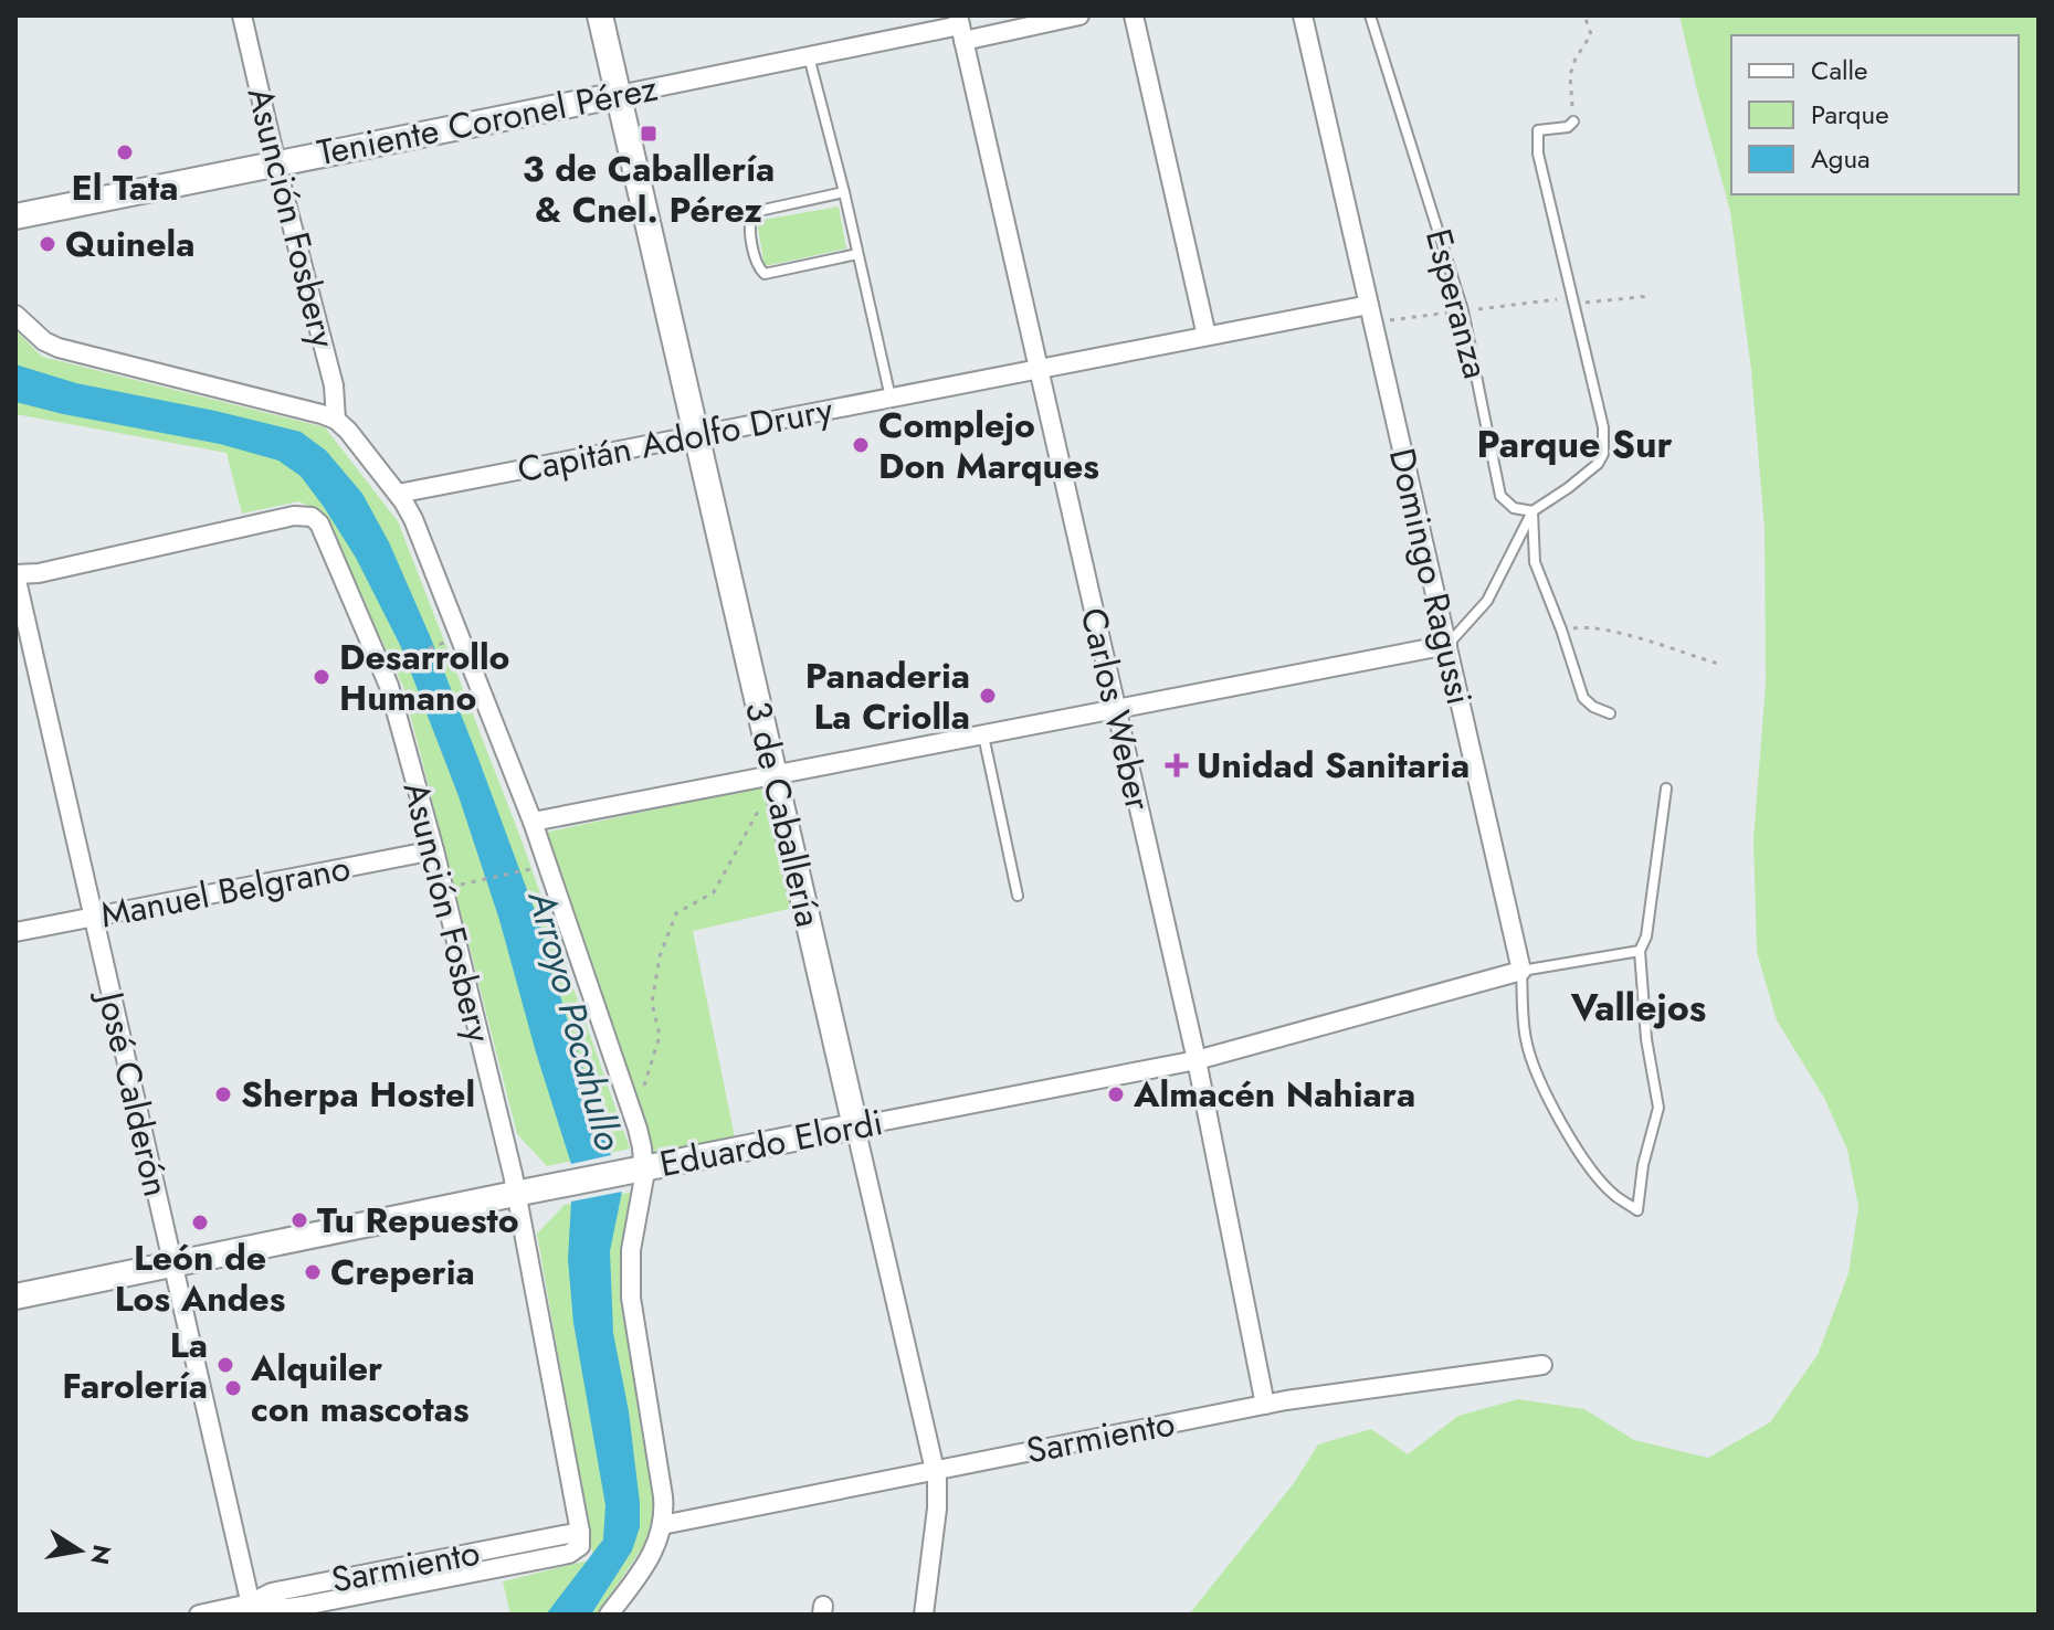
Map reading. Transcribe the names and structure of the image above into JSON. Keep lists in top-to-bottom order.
{
  "streets": {
    "main road": ["Teniente Coronel Pérez", "3 de Caballería", "Eduardo Elordi"],
    "street": [
      "Asunción Fosbery",
      "Capitán Adolfo Drury",
      "Domingo Ragussi",
      "Carlos Weber",
      "Manuel Belgrano",
      "José Calderón",
      "Sarmiento"
    ],
    "lane": ["Esperanza"]
  },
  "crossings": [
    ["Teniente Coronel Pérez", "Asunción Fosbery"],
    ["Teniente Coronel Pérez", "Carlos Weber"],
    ["Teniente Coronel Pérez", "3 de Caballería"],
    ["Asunción Fosbery", "Manuel Belgrano"],
    ["Asunción Fosbery", "José Calderón"],
    ["Asunción Fosbery", "Eduardo Elordi"],
    ["Asunción Fosbery", "Sarmiento"],
    ["Capitán Adolfo Drury", "Domingo Ragussi"],
    ["Capitán Adolfo Drury", "Carlos Weber"],
    ["Capitán Adolfo Drury", "3 de Caballería"],
    ["Domingo Ragussi", "Eduardo Elordi"],
    ["Carlos Weber", "Eduardo Elordi"],
    ["Carlos Weber", "Sarmiento"],
    ["3 de Caballería", "Eduardo Elordi"],
    ["3 de Caballería", "Sarmiento"],
    ["Manuel Belgrano", "José Calderón"],
    ["José Calderón", "Eduardo Elordi"],
    ["José Calderón", "Sarmiento"]
  ],
  "districts": ["Parque Sur", "Vallejos"],
  "water": ["Arroyo Pocahullo"],
  "places": {
    "transit": ["3 de Caballería & Cnel. Pérez"],
    "other": [
      "El Tata",
      "Quinela",
      "Complejo Don Marques",
      "Desarrollo Humano",
      "Panaderia La Criolla",
      "Sherpa Hostel",
      "Almacén Nahiara",
      "Tu Repuesto",
      "León de Los Andes",
      "Creperia",
      "La Farolería",
      "Alquiler con mascotas"
    ],
    "health": ["Unidad Sanitaria"]
  },
  "legend": ["Calle", "Parque", "Agua"],
  "north": "right"
}
